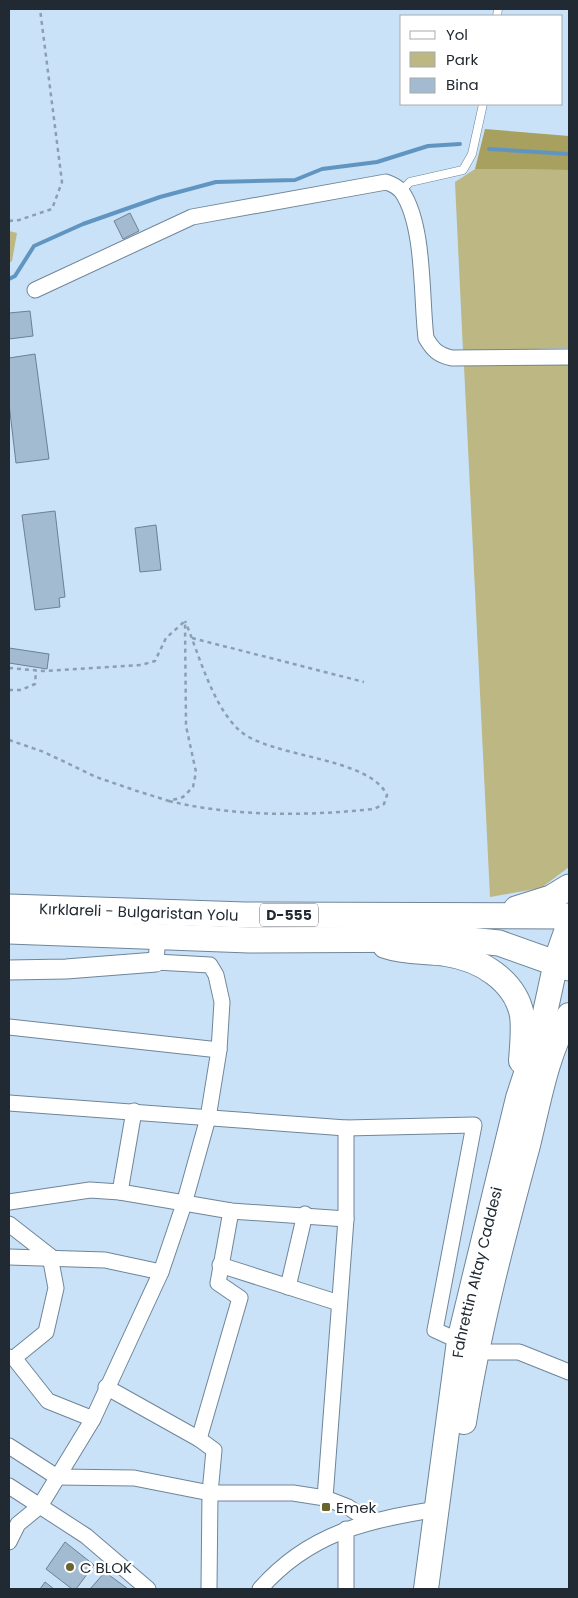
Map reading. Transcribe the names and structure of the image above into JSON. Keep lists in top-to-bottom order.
{
  "streets": {
    "highway": ["Kırklareli - Bulgaristan Yolu", "D-555"],
    "main road": ["Fahrettin Altay Caddesi"]
  },
  "crossings": [
    ["Kırklareli - Bulgaristan Yolu", "Fahrettin Altay Caddesi"]
  ],
  "places": {
    "transit": ["Emek"],
    "other": ["C BLOK"]
  },
  "legend": ["Yol", "Park", "Bina"]
}
